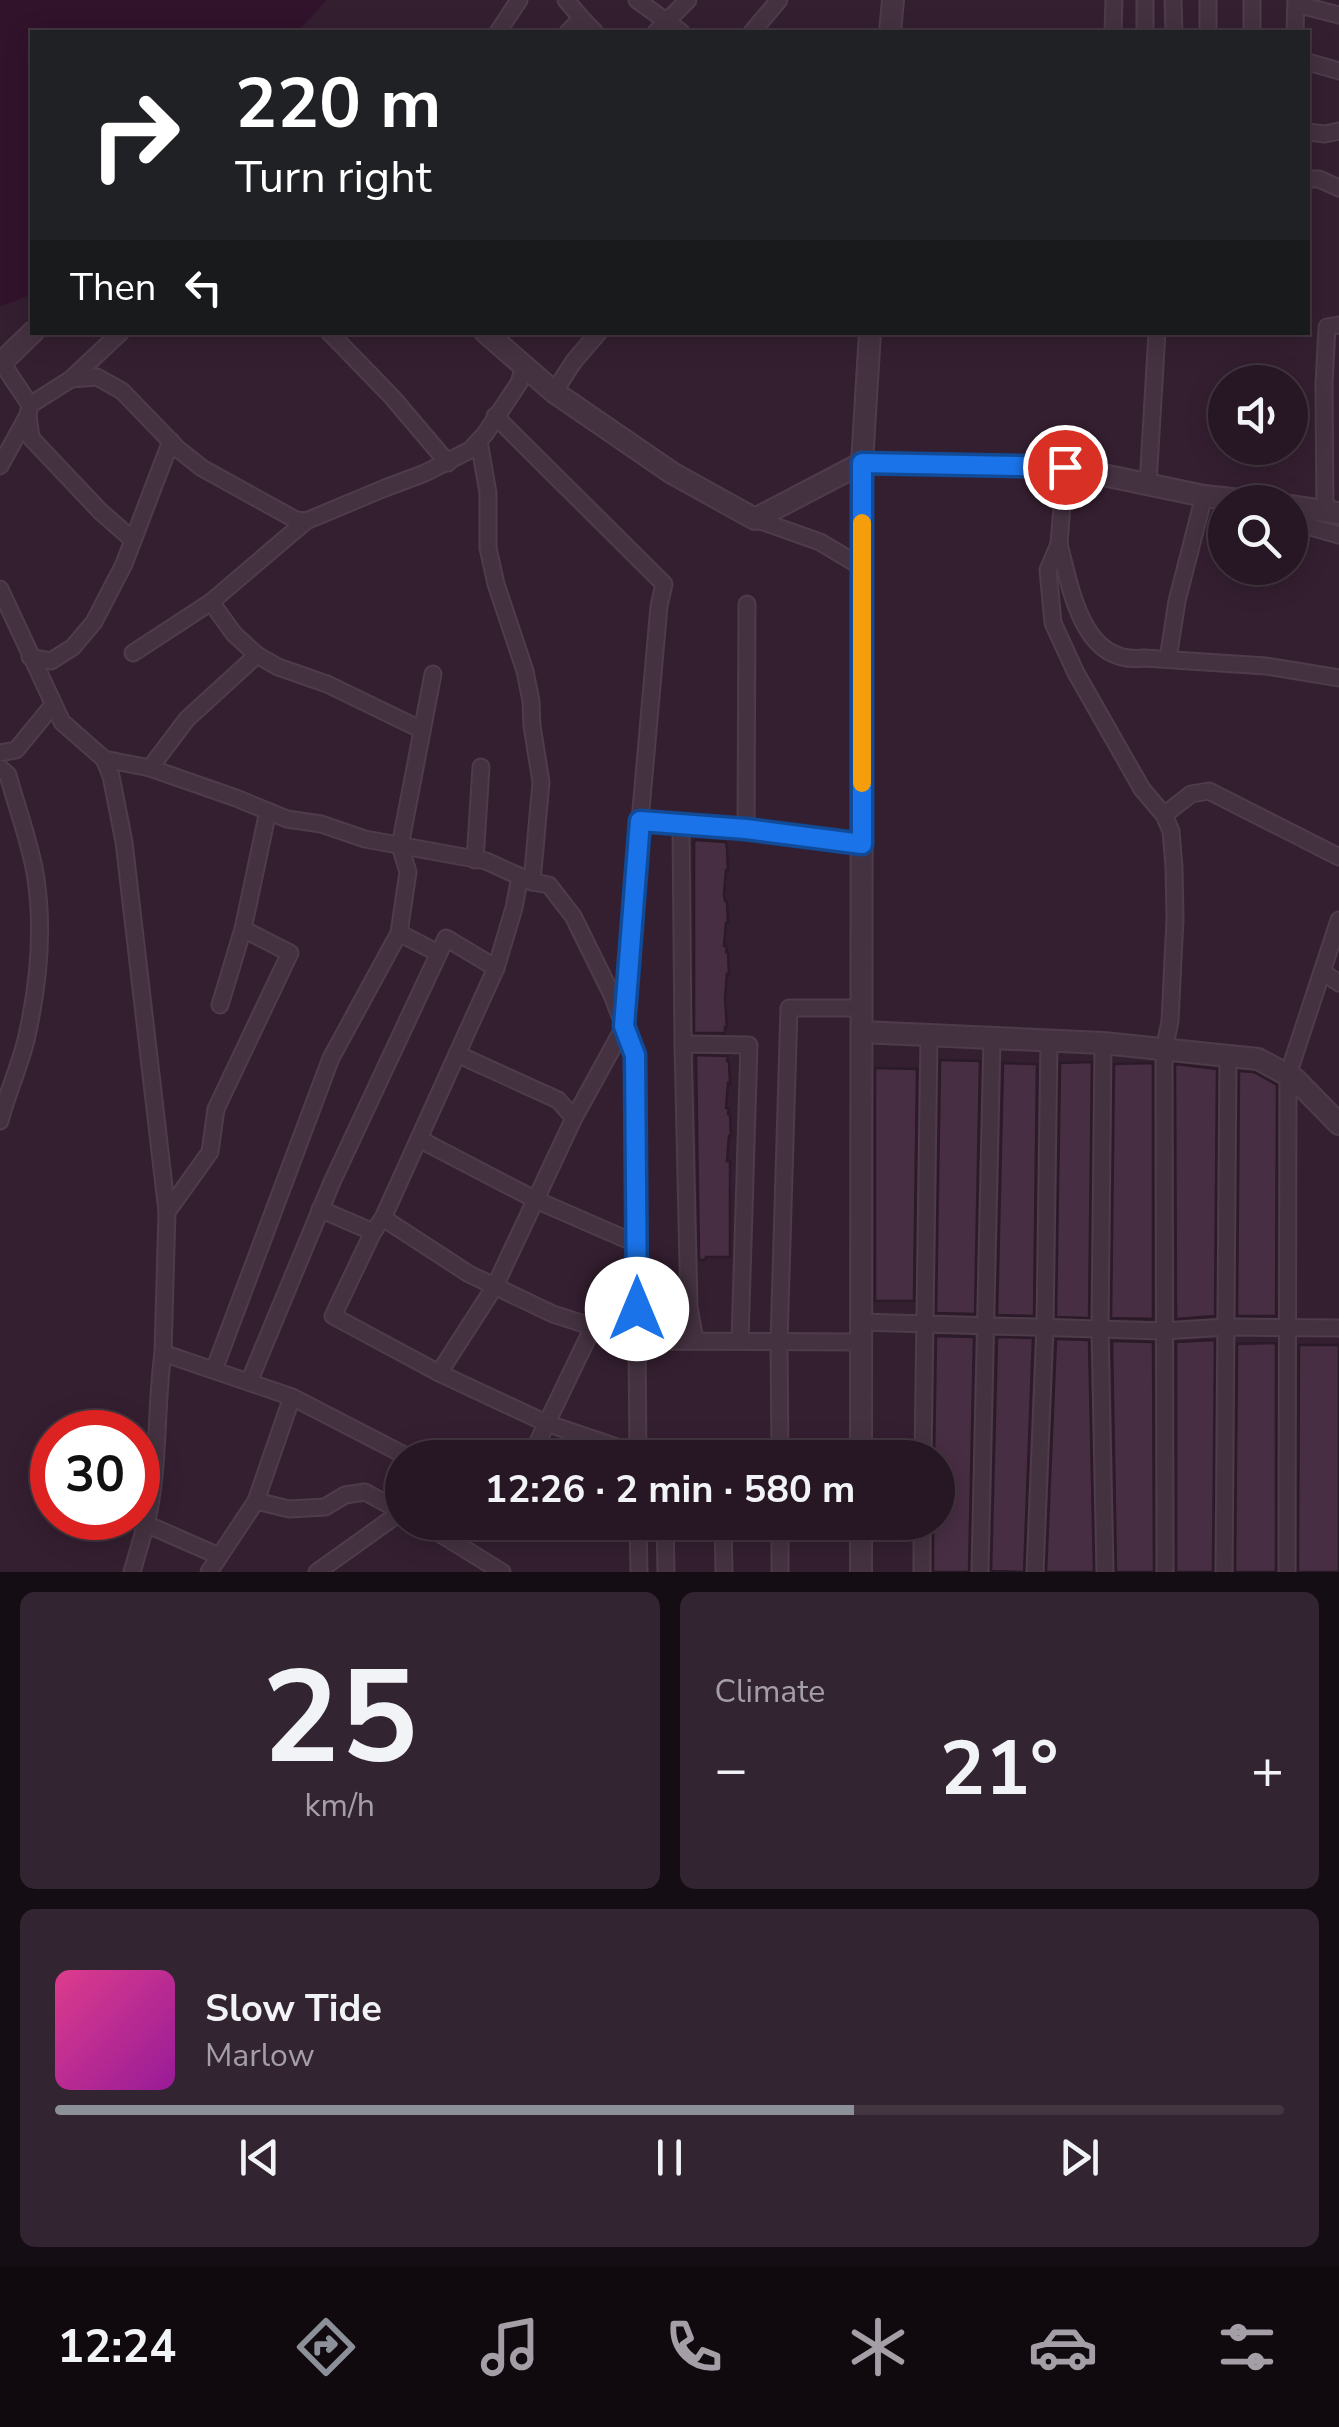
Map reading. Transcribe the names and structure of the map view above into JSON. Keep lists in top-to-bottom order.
{
  "page": {
    "turn": ["220 m", "Turn right"],
    "then": "Then",
    "limit": "30",
    "trip": "12:26 · 2 min · 580 m",
    "tile": [
      ["25", "km/h"],
      "Climate"
    ],
    "heat": ["−", "21°", "+"],
    "song": ["Slow Tide", "Marlow"],
    "tabs": "12:24"
  }
}
